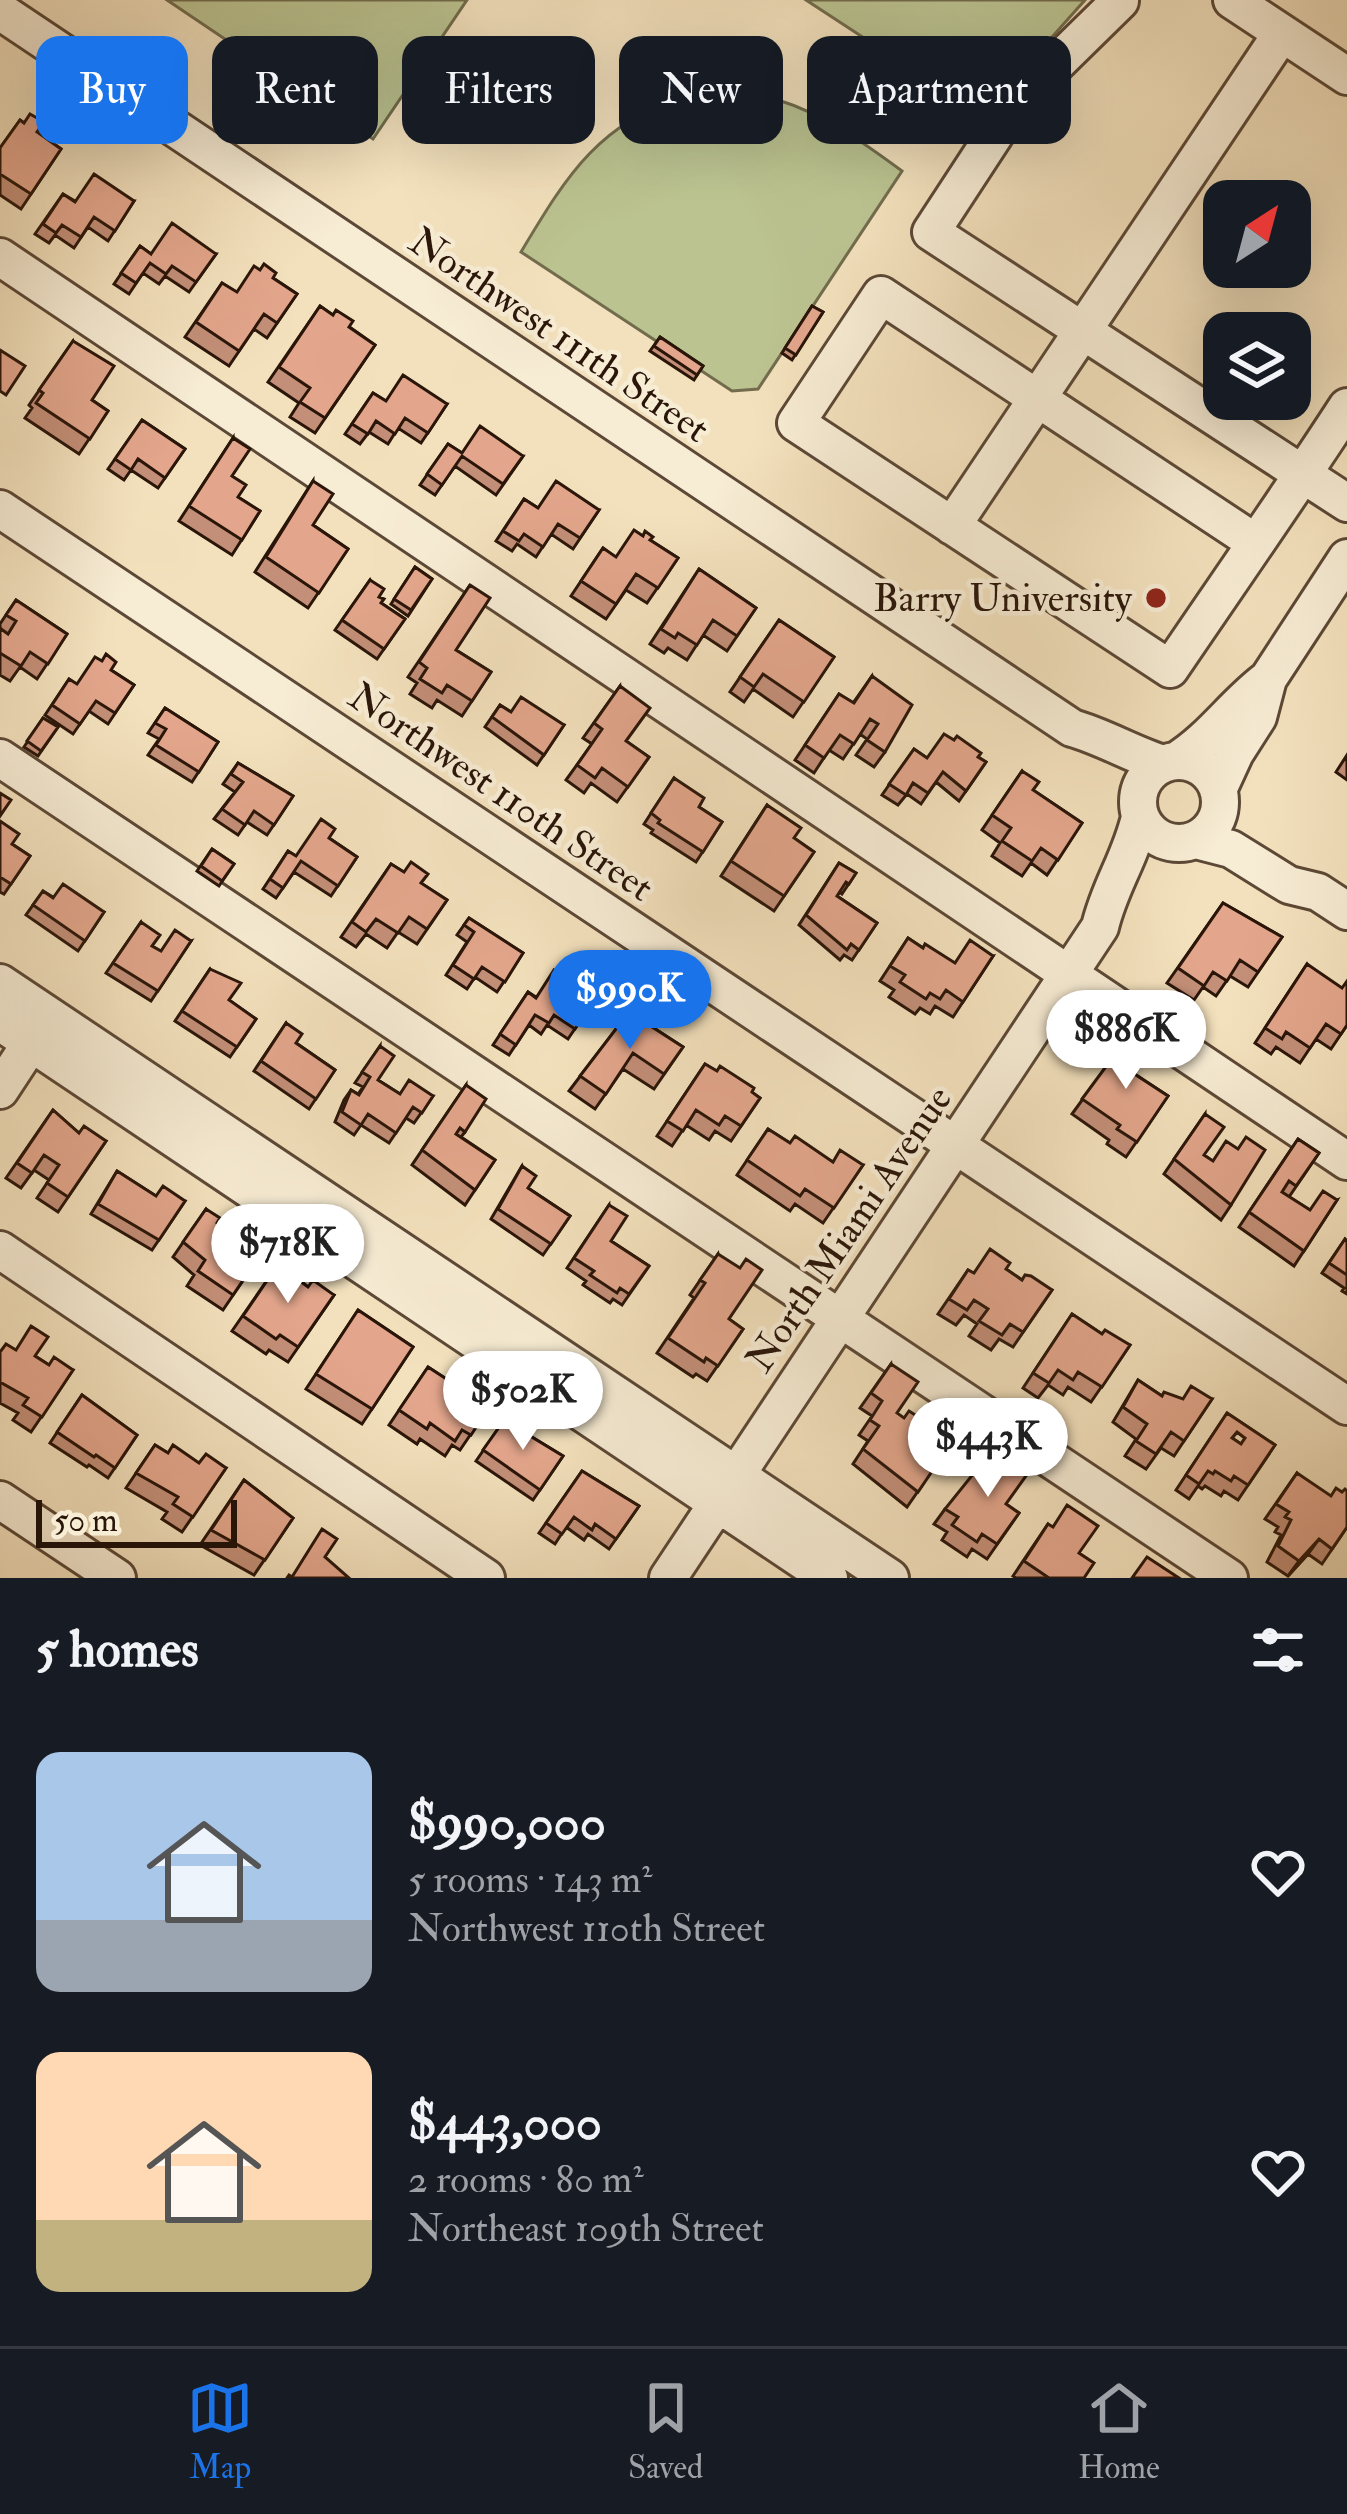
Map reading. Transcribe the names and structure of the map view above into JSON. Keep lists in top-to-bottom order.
{
  "streets": {
    "street": ["Northwest 111th Street", "Northwest 110th Street", "North Miami Avenue"]
  },
  "crossings": [
    ["Northwest 111th Street", "North Miami Avenue"],
    ["Northwest 110th Street", "North Miami Avenue"]
  ],
  "places": ["Barry University"],
  "scale_bar": "50 m",
  "north": "top right",
  "page": {
    "chip": [
      "Buy",
      "Rent",
      "Filters",
      "New",
      "Apartment"
    ],
    "price": [
      "$990K",
      "$886K",
      "$718K",
      "$502K",
      "$443K"
    ],
    "scale": "50 m",
    "heading": "5 homes",
    "list": [
      {
        "name": "$990,000",
        "note": "5 rooms · 143 m² · Northwest 110th Street"
      },
      {
        "name": "$443,000",
        "note": "2 rooms · 80 m² · Northeast 109th Street"
      }
    ],
    "tabs": ["Map", "Saved", "Home"]
  }
}
